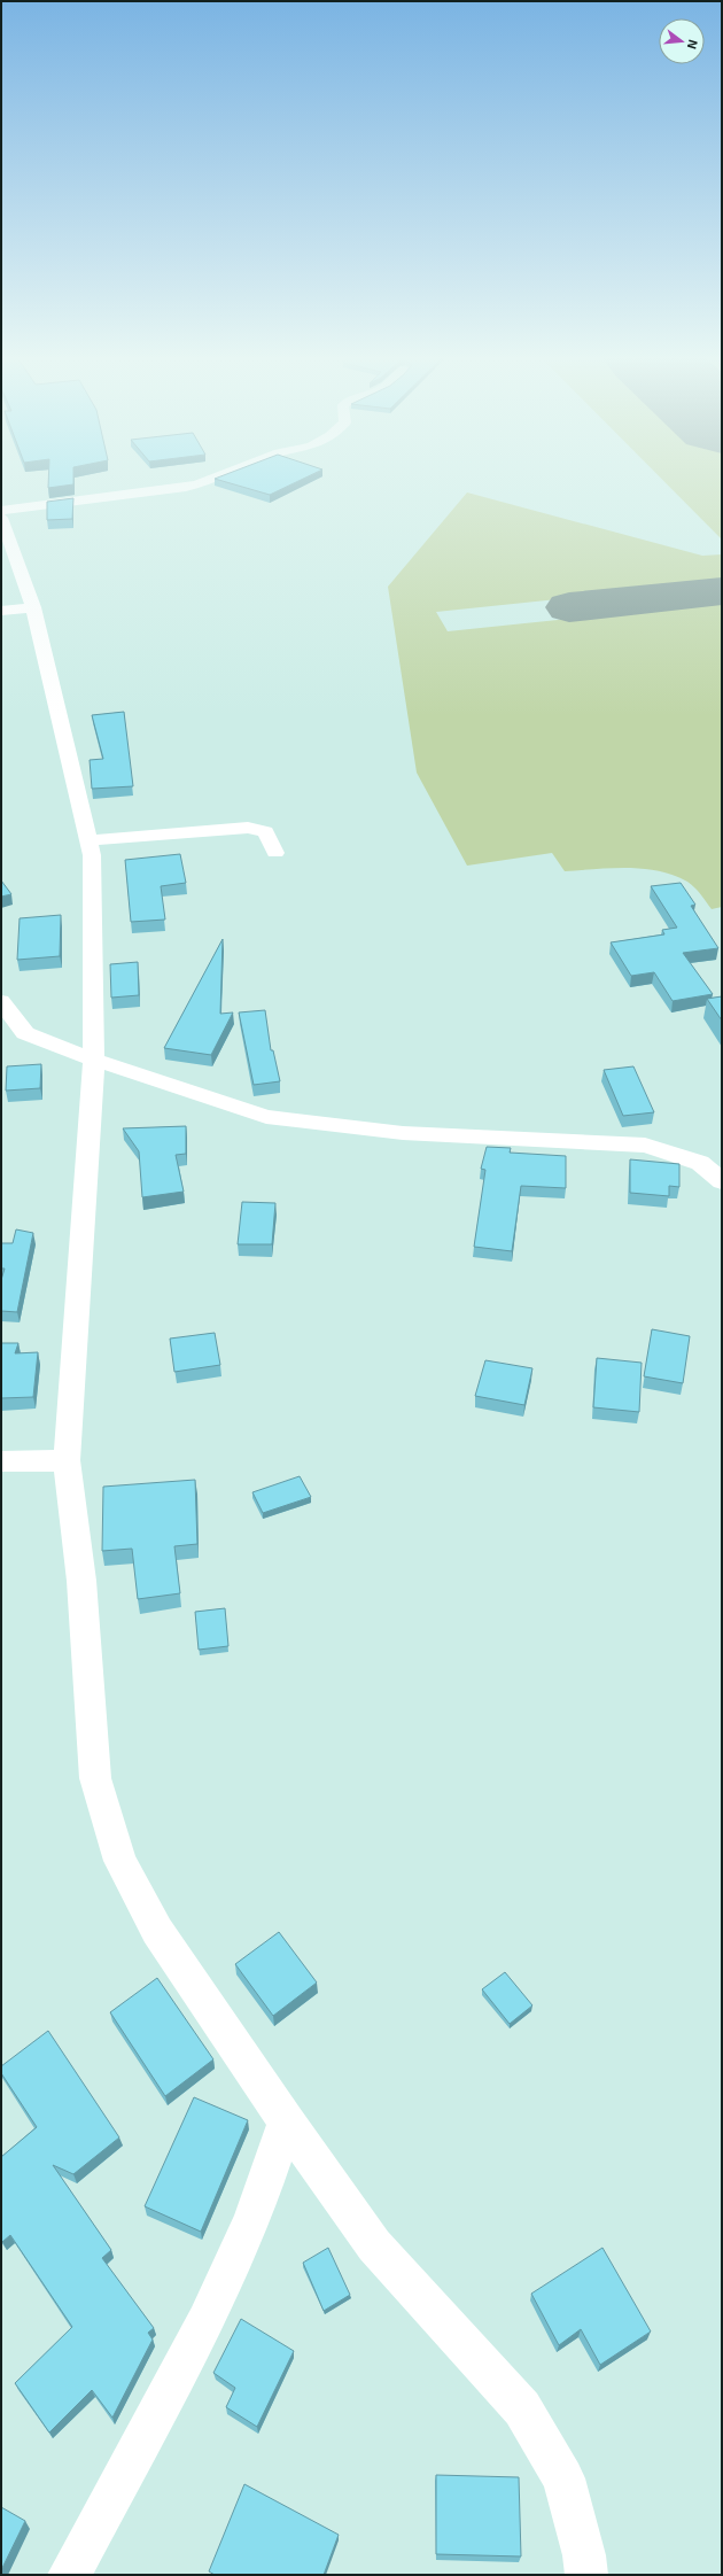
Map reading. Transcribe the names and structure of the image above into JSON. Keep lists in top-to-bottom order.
{
  "north": "right"
}
